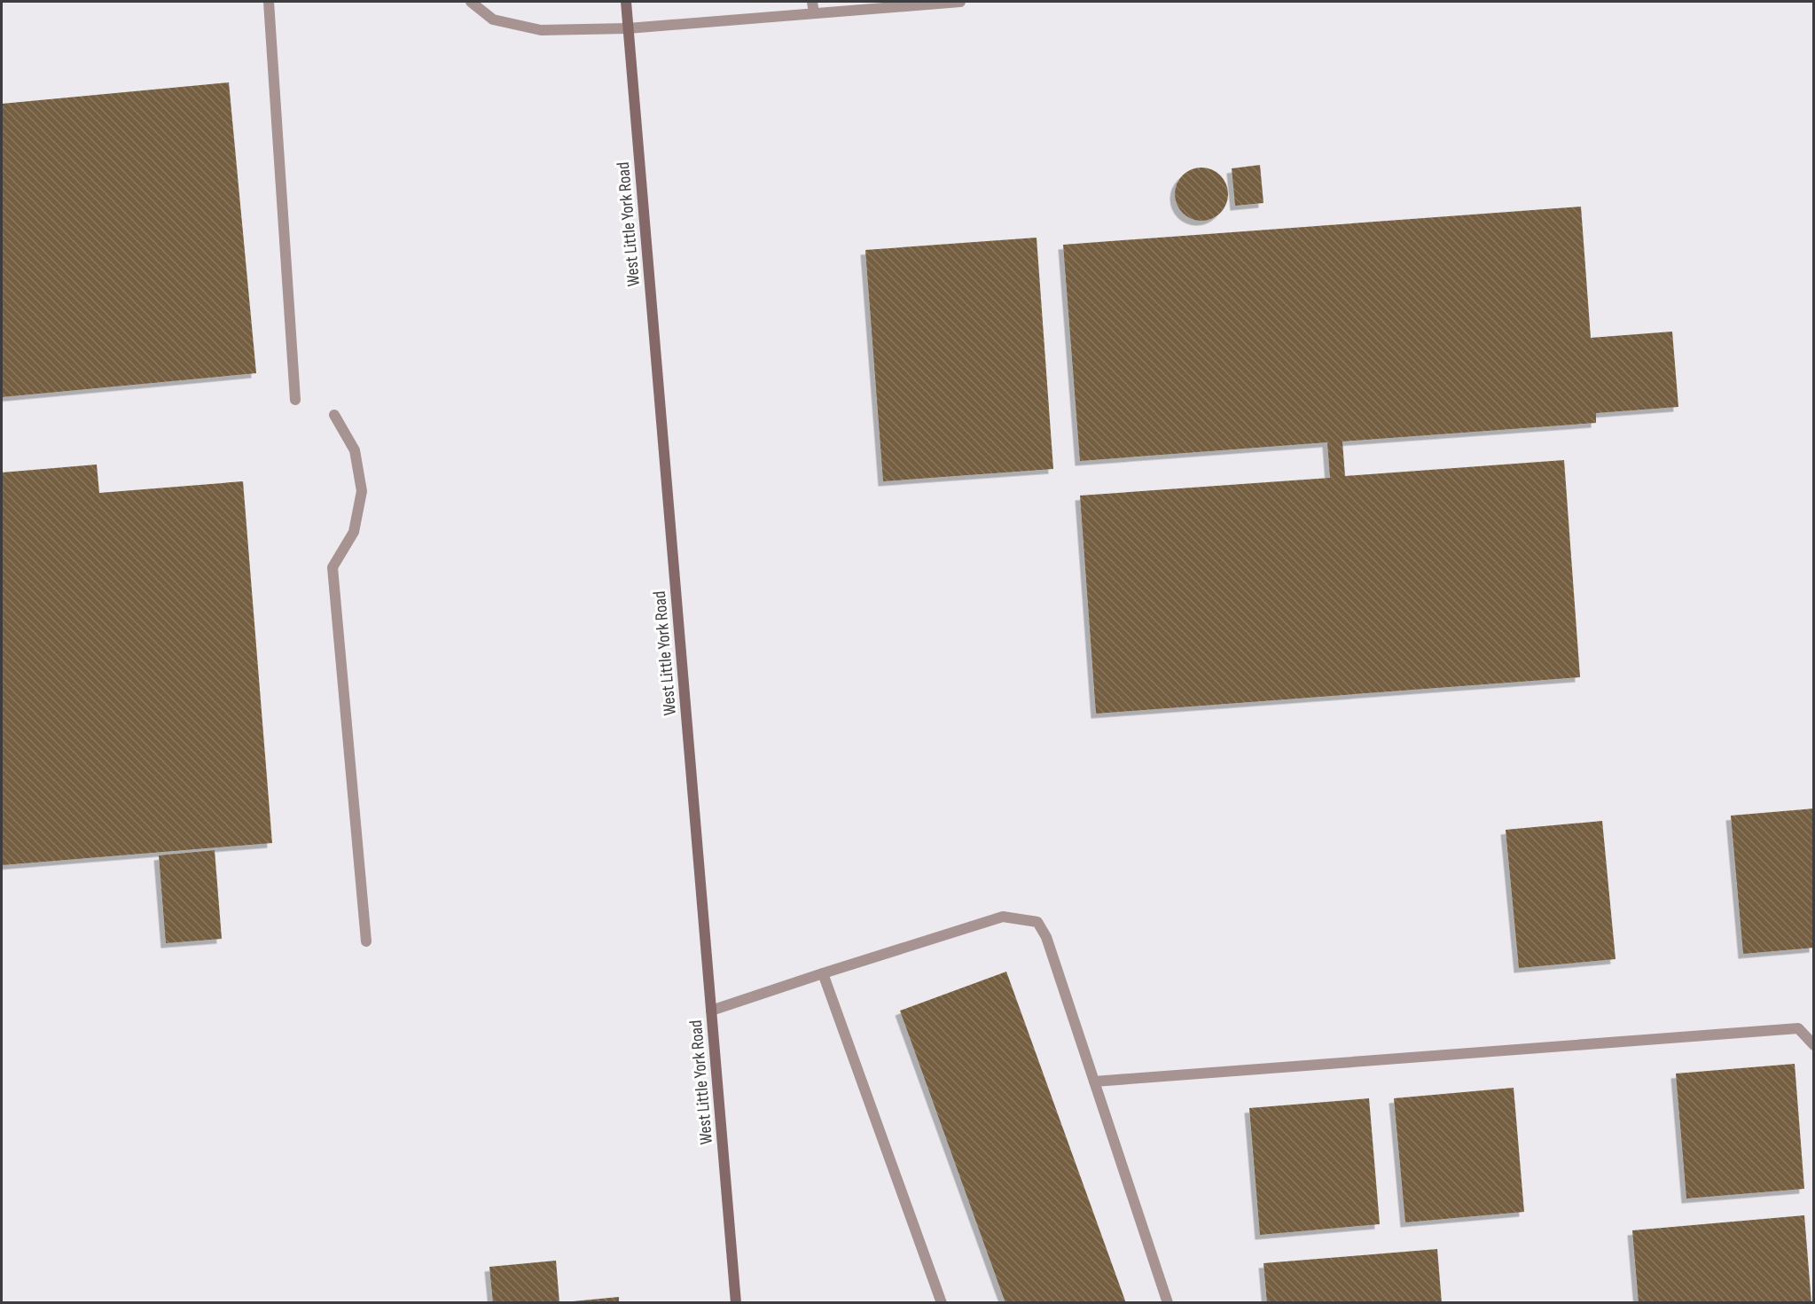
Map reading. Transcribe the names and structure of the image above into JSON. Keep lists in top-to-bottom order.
{
  "streets": {
    "main road": ["West Little York Road"]
  }
}
